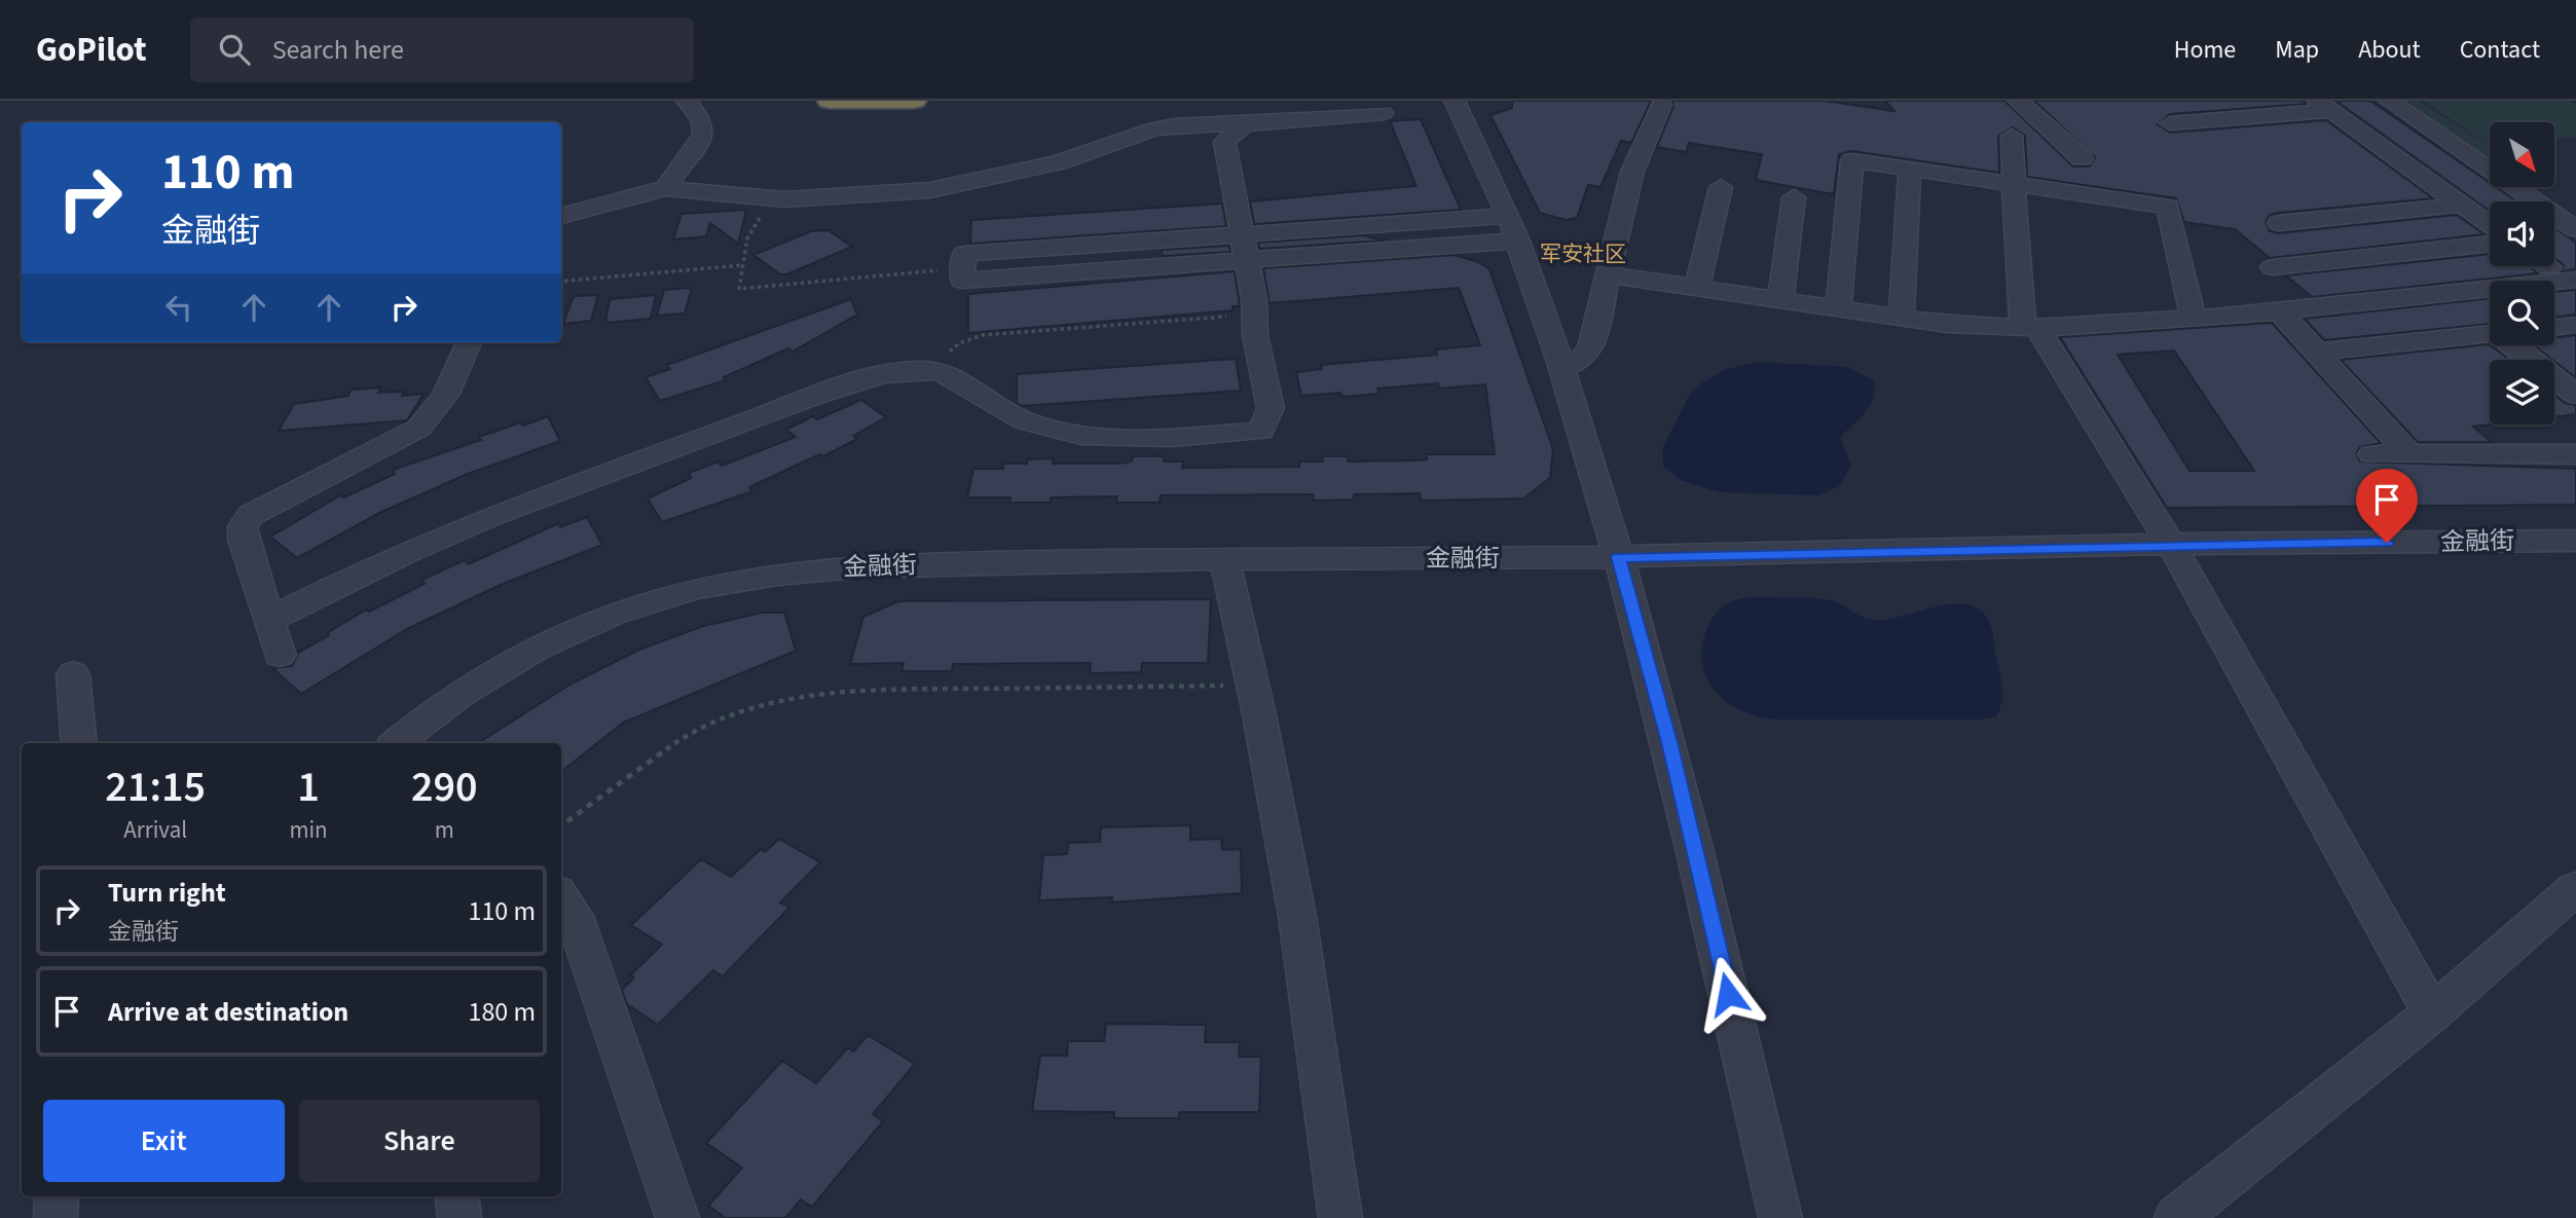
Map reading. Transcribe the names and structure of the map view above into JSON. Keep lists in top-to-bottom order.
{
  "streets": {
    "street": ["金融街"]
  },
  "districts": ["军安社区"],
  "north": "bottom right",
  "page": {
    "header": "GoPilot",
    "search": "Search here",
    "nav": [
      "Home",
      "Map",
      "About",
      "Contact"
    ],
    "turn": ["110 m", "金融街"],
    "eta": [
      "21:15",
      "Arrival",
      "1",
      "min",
      "290",
      "m"
    ],
    "list": [
      {
        "name": "Turn right",
        "note": "金融街",
        "value": "110 m"
      },
      {
        "name": "Arrive at destination",
        "value": "180 m"
      }
    ],
    "buttons": ["Exit", "Share"]
  }
}
